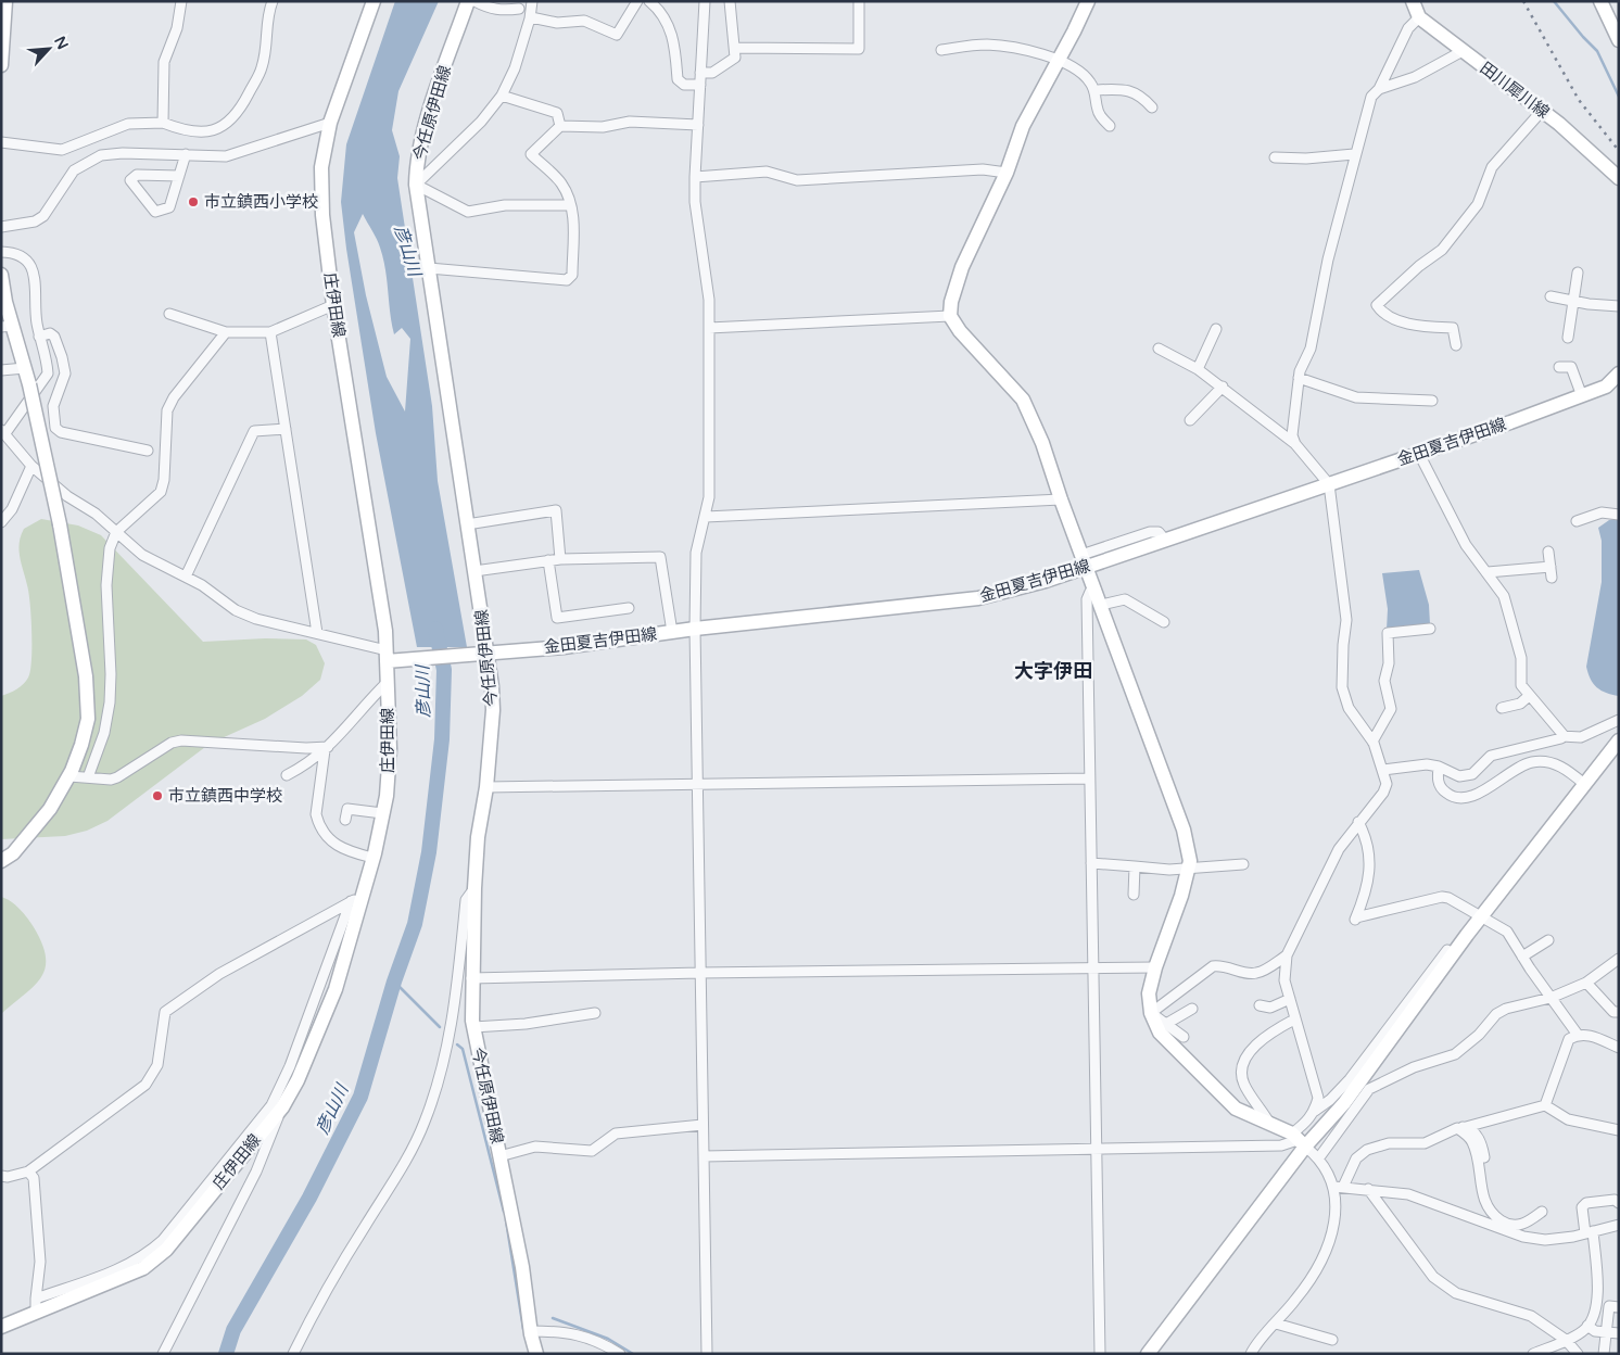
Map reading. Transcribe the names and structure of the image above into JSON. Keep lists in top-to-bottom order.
{
  "streets": {
    "main road": [
      "田川犀川線",
      "今任原伊田線",
      "庄伊田線",
      "金田夏吉伊田線"
    ]
  },
  "crossings": [
    ["今任原伊田線", "金田夏吉伊田線"],
    ["庄伊田線", "金田夏吉伊田線"]
  ],
  "districts": ["大字伊田"],
  "water": ["彦山川"],
  "places": ["市立鎮西小学校", "市立鎮西中学校"],
  "north": "top right"
}
